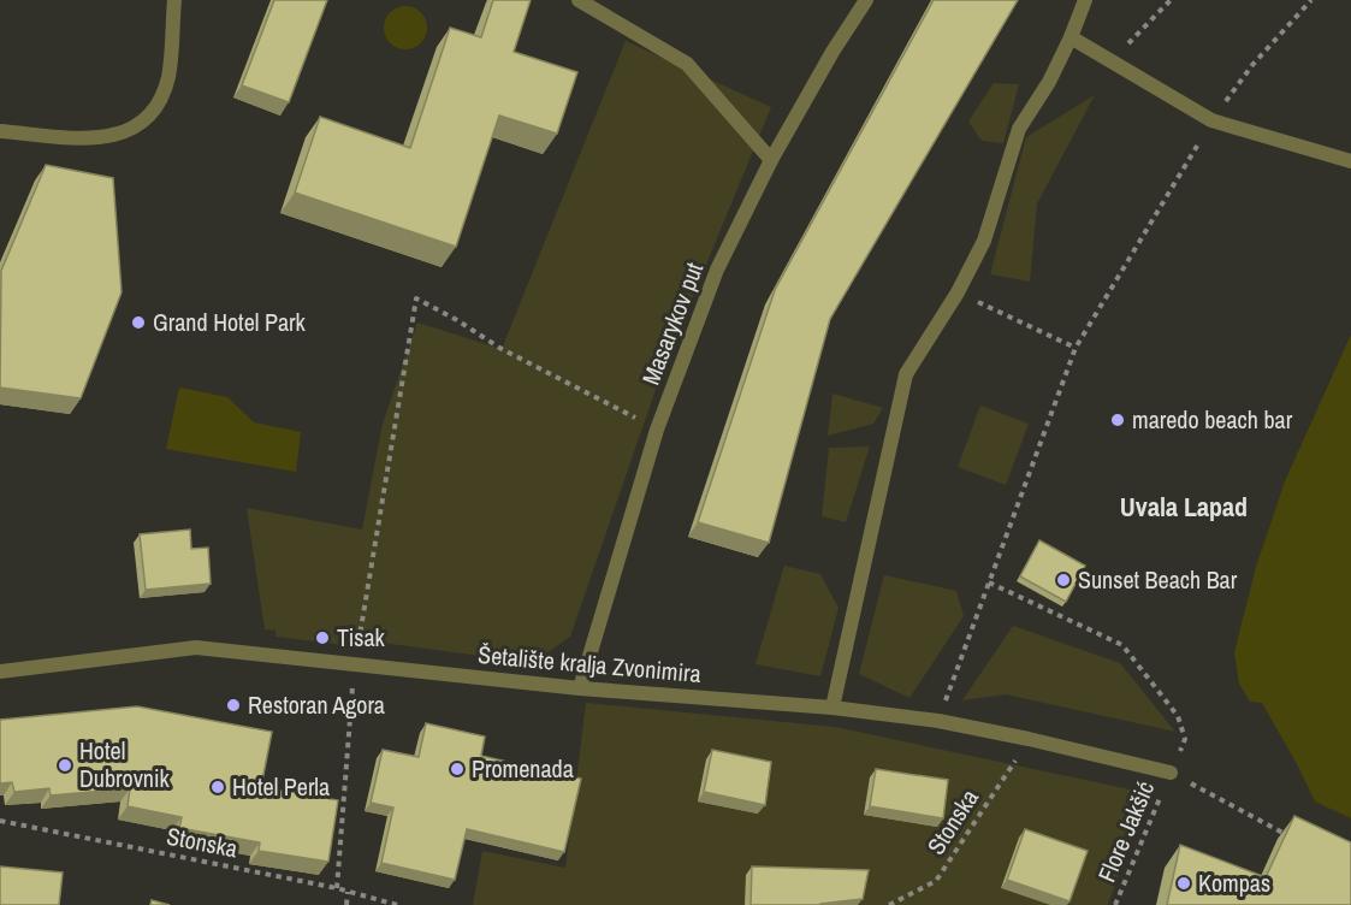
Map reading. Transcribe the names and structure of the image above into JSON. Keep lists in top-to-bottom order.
{
  "streets": {
    "street": ["Masarykov put", "Šetalište kralja Zvonimira"],
    "path": ["Stonska", "Flore Jakšić"]
  },
  "crossings": [
    ["Masarykov put", "Šetalište kralja Zvonimira"],
    ["Šetalište kralja Zvonimira", "Stonska"],
    ["Šetalište kralja Zvonimira", "Flore Jakšić"]
  ],
  "districts": ["Uvala Lapad"],
  "places": [
    "Grand Hotel Park",
    "maredo beach bar",
    "Sunset Beach Bar",
    "Tisak",
    "Restoran Agora",
    "Hotel Dubrovnik",
    "Promenada",
    "Hotel Perla",
    "Kompas"
  ]
}
